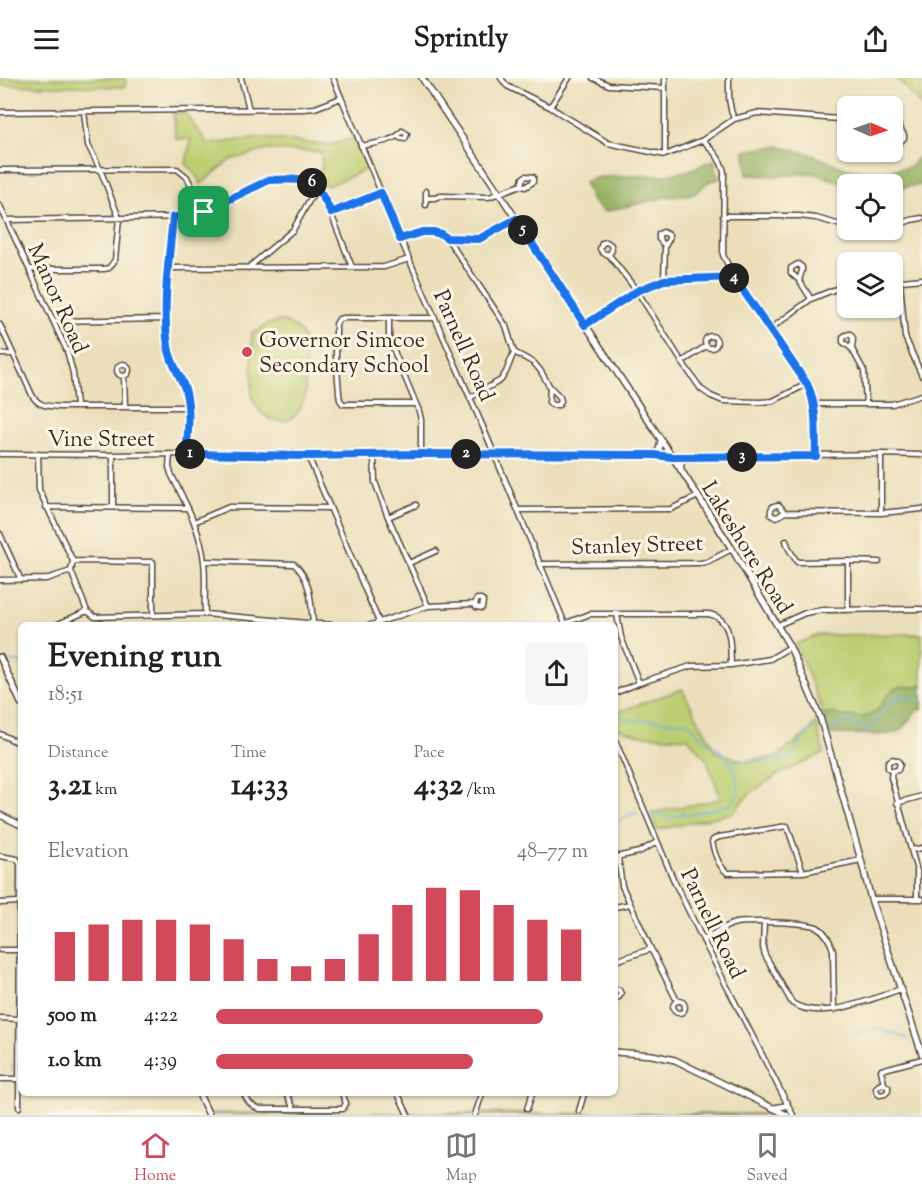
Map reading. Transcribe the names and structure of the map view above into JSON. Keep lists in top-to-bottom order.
{
  "streets": {
    "main road": ["Lakeshore Road"],
    "street": [
      "Manor Road",
      "Parnell Road",
      "Vine Street",
      "Stanley Street"
    ]
  },
  "crossings": [
    ["Parnell Road", "Vine Street"],
    ["Parnell Road", "Stanley Street"],
    ["Vine Street", "Lakeshore Road"],
    ["Stanley Street", "Lakeshore Road"]
  ],
  "places": ["Governor Simcoe Secondary School"],
  "north": "right",
  "page": {
    "header": "Sprintly",
    "pins": [
      "6",
      "5",
      "4",
      "1",
      "2",
      "3"
    ],
    "heading": ["Evening run", "18:51"],
    "stats": [
      ["Distance", "3.21 km"],
      ["Time", "14:33"],
      ["Pace", "4:32 /km"]
    ],
    "chart": ["Elevation", "48–77 m"],
    "list": [
      {
        "name": "500 m",
        "note": "4:22"
      },
      {
        "name": "1.0 km",
        "note": "4:39"
      }
    ],
    "tabs": ["Home", "Map", "Saved"]
  }
}
